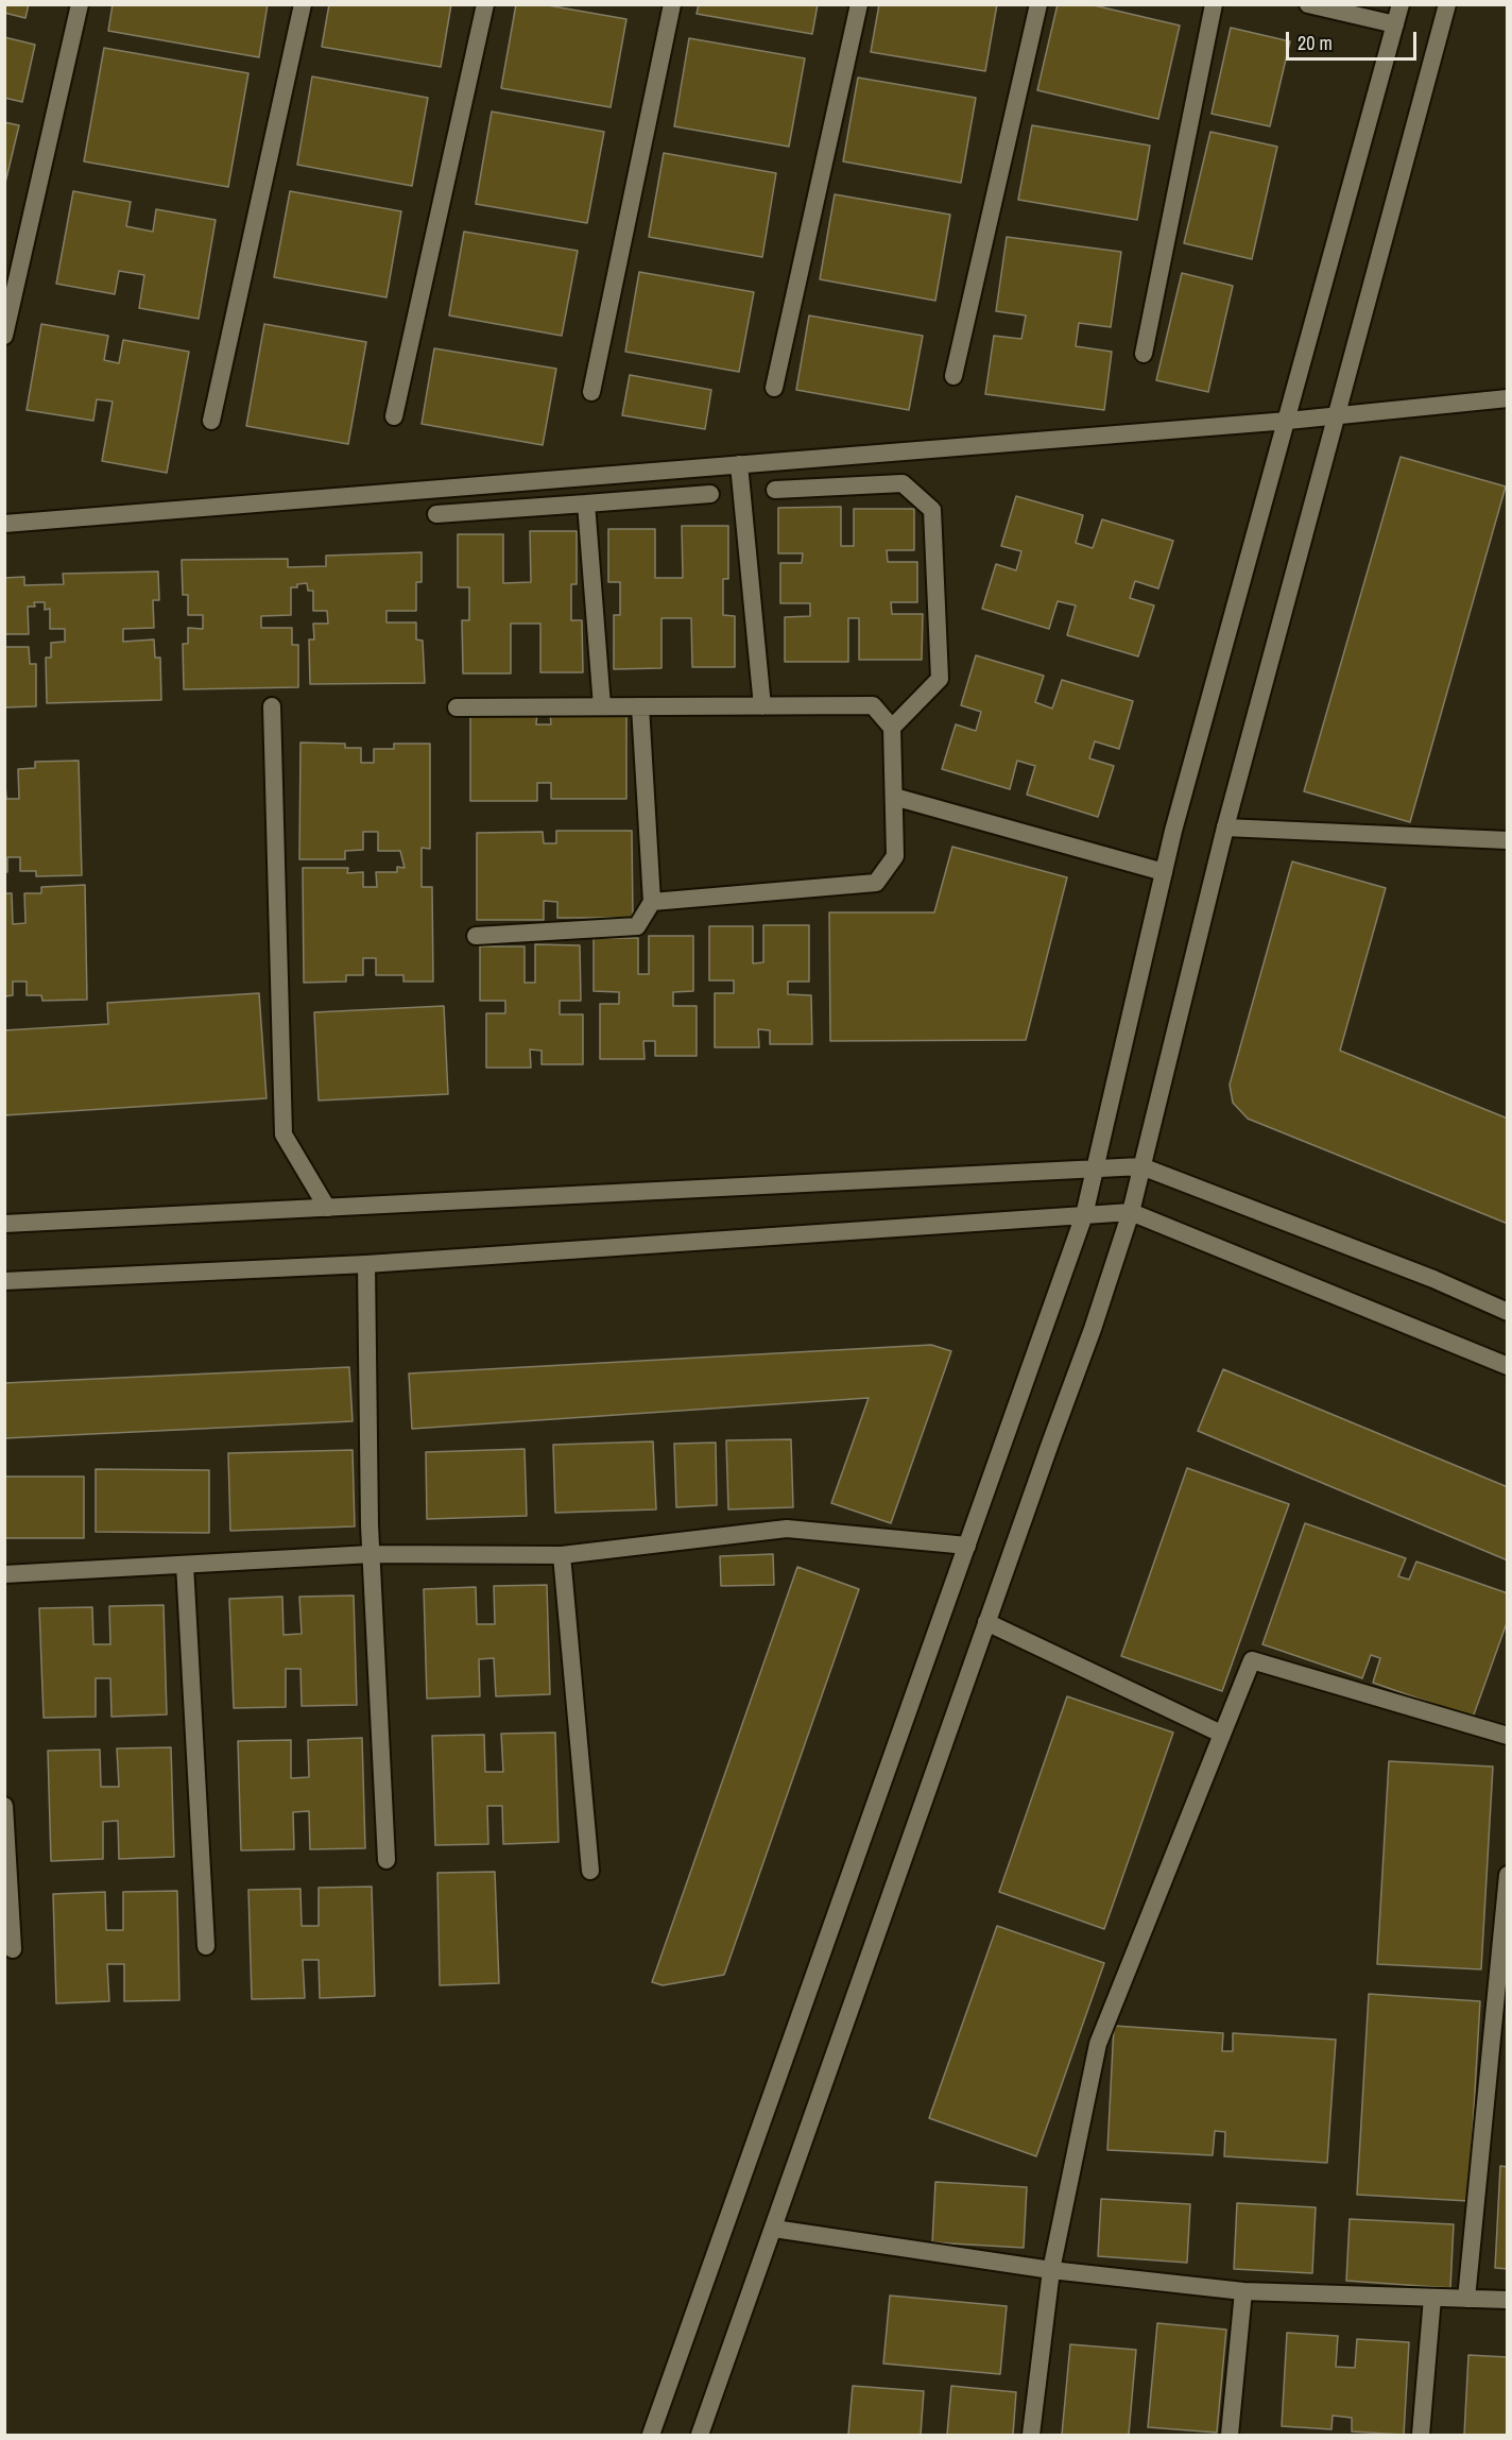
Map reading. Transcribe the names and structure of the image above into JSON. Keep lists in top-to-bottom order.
{
  "scale_bar": "20 m"
}
